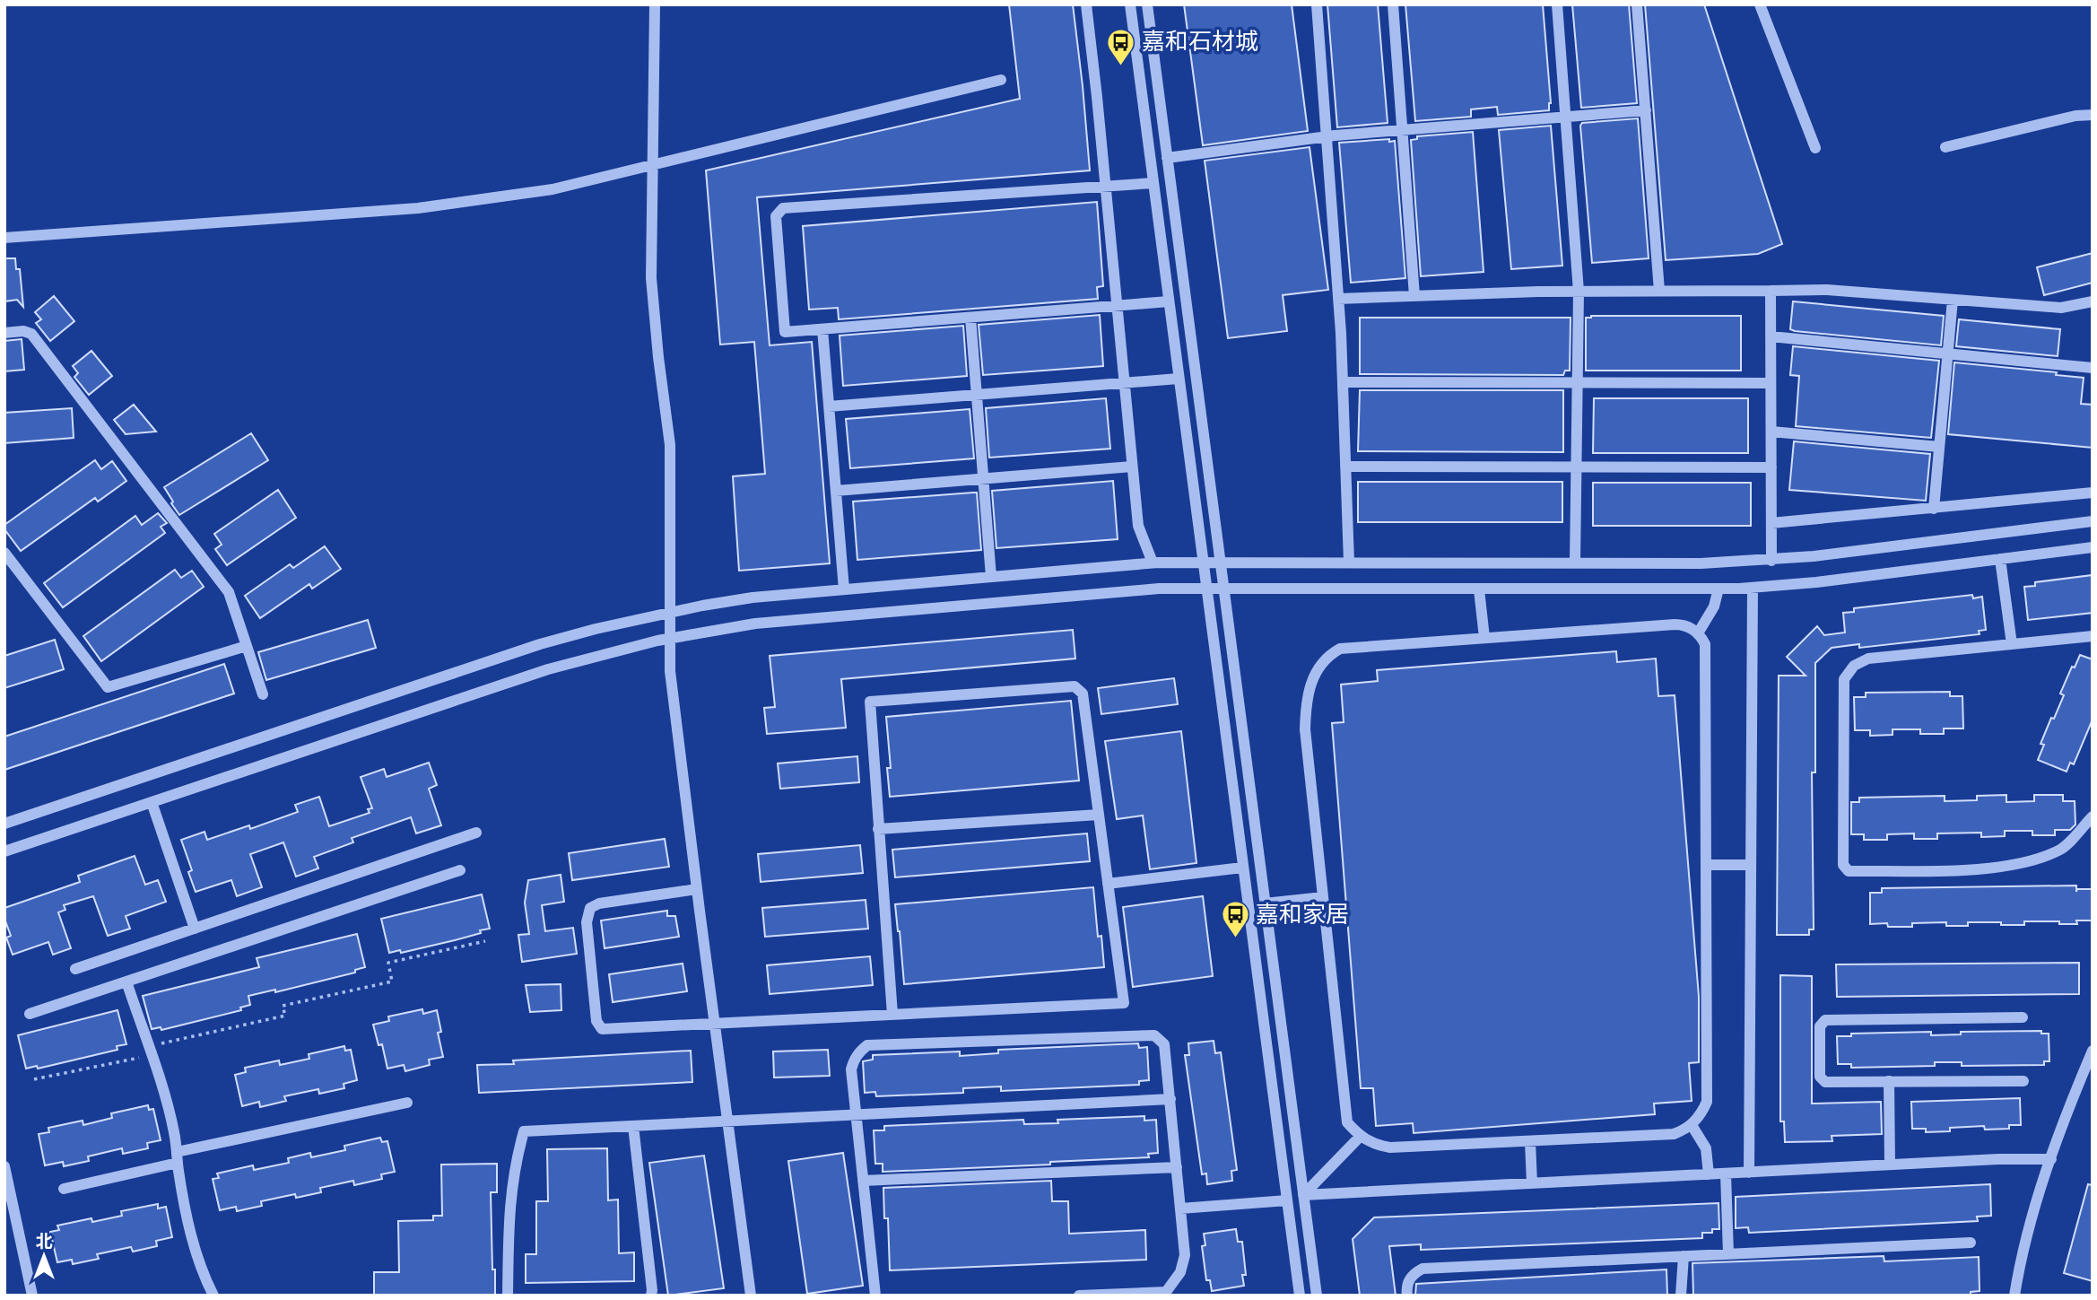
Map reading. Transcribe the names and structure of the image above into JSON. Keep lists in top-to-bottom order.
{
  "places": {
    "bus stop": ["嘉和石材城", "嘉和家居"]
  },
  "north": "top"
}
